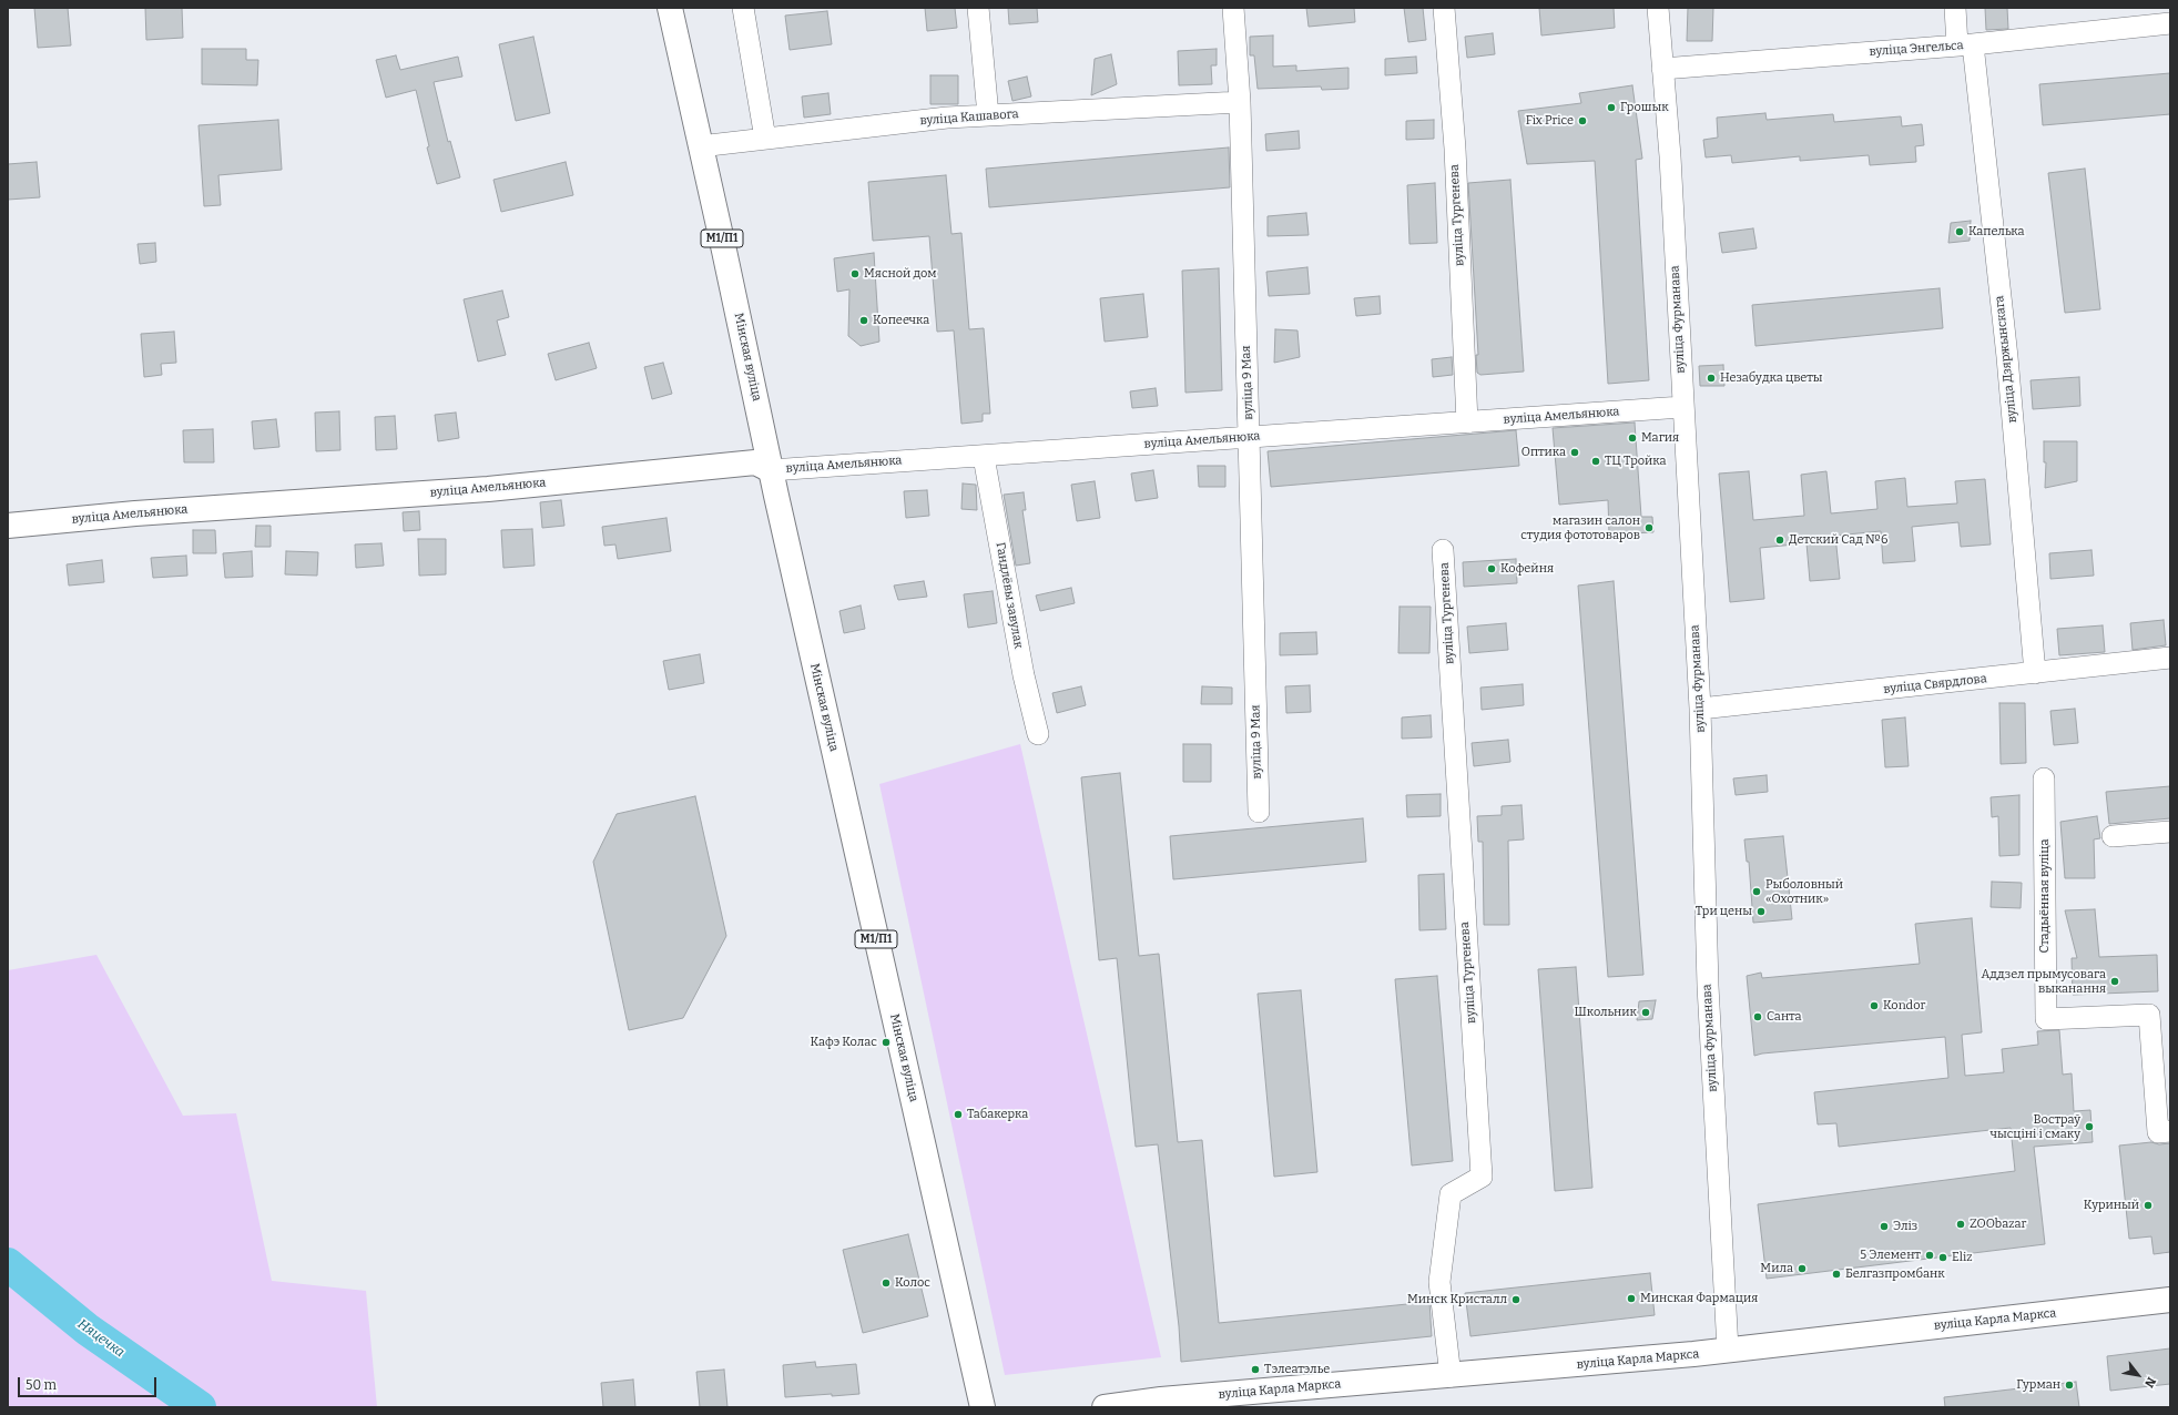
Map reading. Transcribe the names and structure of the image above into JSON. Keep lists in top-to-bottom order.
{
  "streets": {
    "main road": [
      "М1/П1",
      "Мінская вуліца",
      "вуліца Амельянюка",
      "вуліца Карла Маркса"
    ],
    "street": [
      "вуліца Энгельса",
      "вуліца Кашавога",
      "вуліца Тургенева",
      "вуліца Фурманава",
      "вуліца Дзяржынскага",
      "вуліца 9 Мая",
      "Гандлёвы завулак",
      "вуліца Свярдлова",
      "Стадыённая вуліца"
    ]
  },
  "crossings": [
    ["вуліца Энгельса", "вуліца Фурманава"],
    ["вуліца Энгельса", "вуліца Дзяржынскага"],
    ["вуліца Кашавога", "Мінская вуліца"],
    ["вуліца Кашавога", "вуліца 9 Мая"],
    ["вуліца Тургенева", "вуліца Амельянюка"],
    ["вуліца Тургенева", "вуліца Карла Маркса"],
    ["вуліца Фурманава", "вуліца Амельянюка"],
    ["вуліца Фурманава", "вуліца Свярдлова"],
    ["вуліца Фурманава", "вуліца Карла Маркса"],
    ["Мінская вуліца", "вуліца Амельянюка"],
    ["вуліца Дзяржынскага", "вуліца Свярдлова"],
    ["вуліца 9 Мая", "вуліца Амельянюка"],
    ["вуліца Амельянюка", "Гандлёвы завулак"]
  ],
  "water": ["Няцечка"],
  "places": [
    "Грошык",
    "Fix Price",
    "Капелька",
    "Мясной дом",
    "Копеечка",
    "Незабудка цветы",
    "Магия",
    "Оптика",
    "ТЦ Тройка",
    "магазин салон студия фототоваров",
    "Детский Сад №6",
    "Кофейня",
    "Рыболовный «Охотник»",
    "Три цены",
    "Аддзел прымусовага выканання",
    "Kondor",
    "Школьник",
    "Санта",
    "Кафэ Колас",
    "Табакерка",
    "Востраў чысціні і смаку",
    "Куриный",
    "ZOObazar",
    "Эліз",
    "5 Элемент",
    "Eliz",
    "Мила",
    "Белгазпромбанк",
    "Колос",
    "Минская Фармация",
    "Минск Кристалл",
    "Тэлеатэлье",
    "Гурман"
  ],
  "scale_bar": "50 m",
  "north": "bottom right"
}
